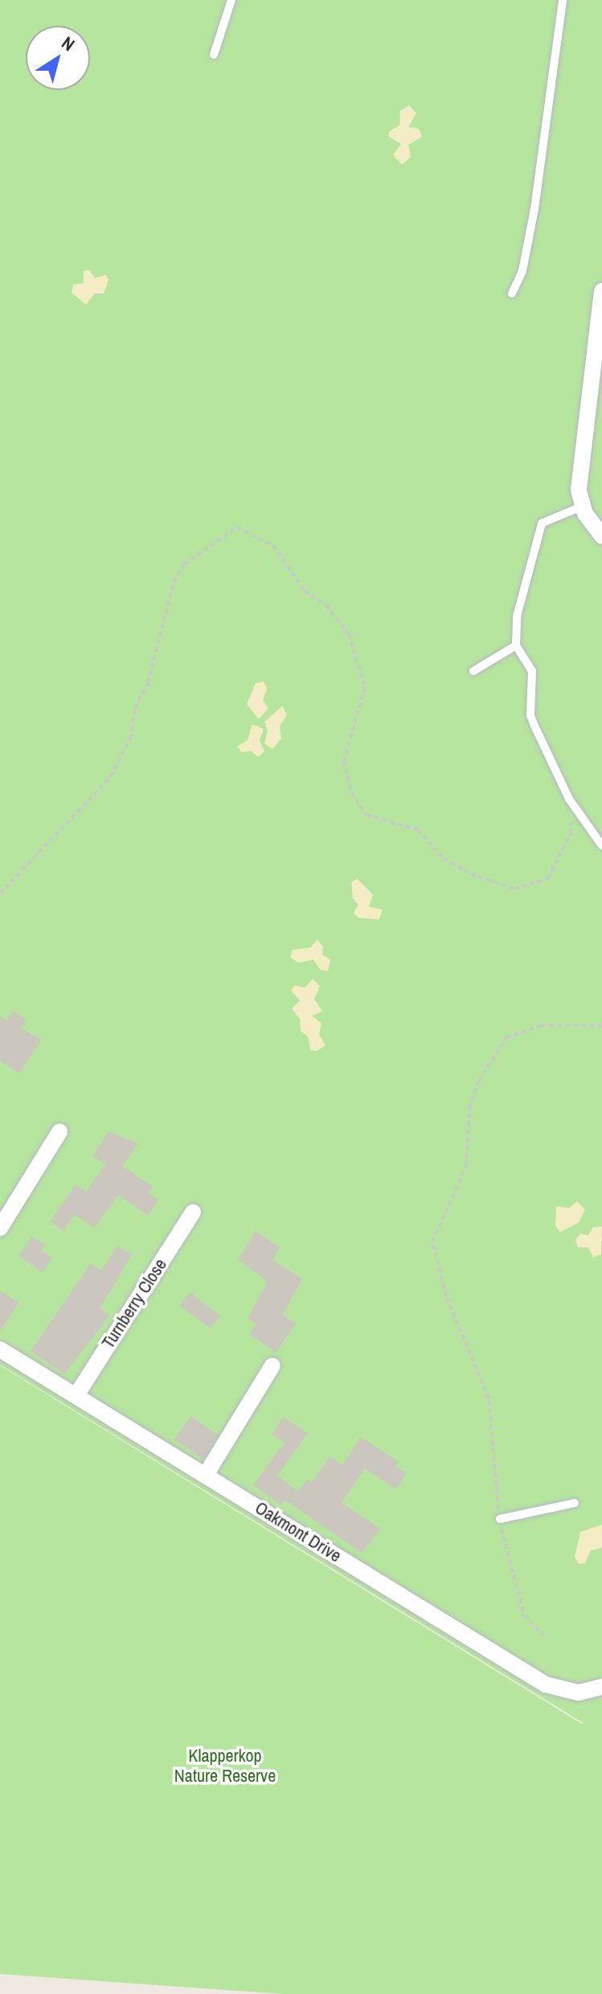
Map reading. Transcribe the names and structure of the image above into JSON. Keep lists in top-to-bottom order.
{
  "streets": {
    "street": ["Turnberry Close", "Oakmont Drive"]
  },
  "crossings": [
    ["Turnberry Close", "Oakmont Drive"]
  ],
  "parks": ["Klapperkop Nature Reserve"],
  "north": "top right"
}
